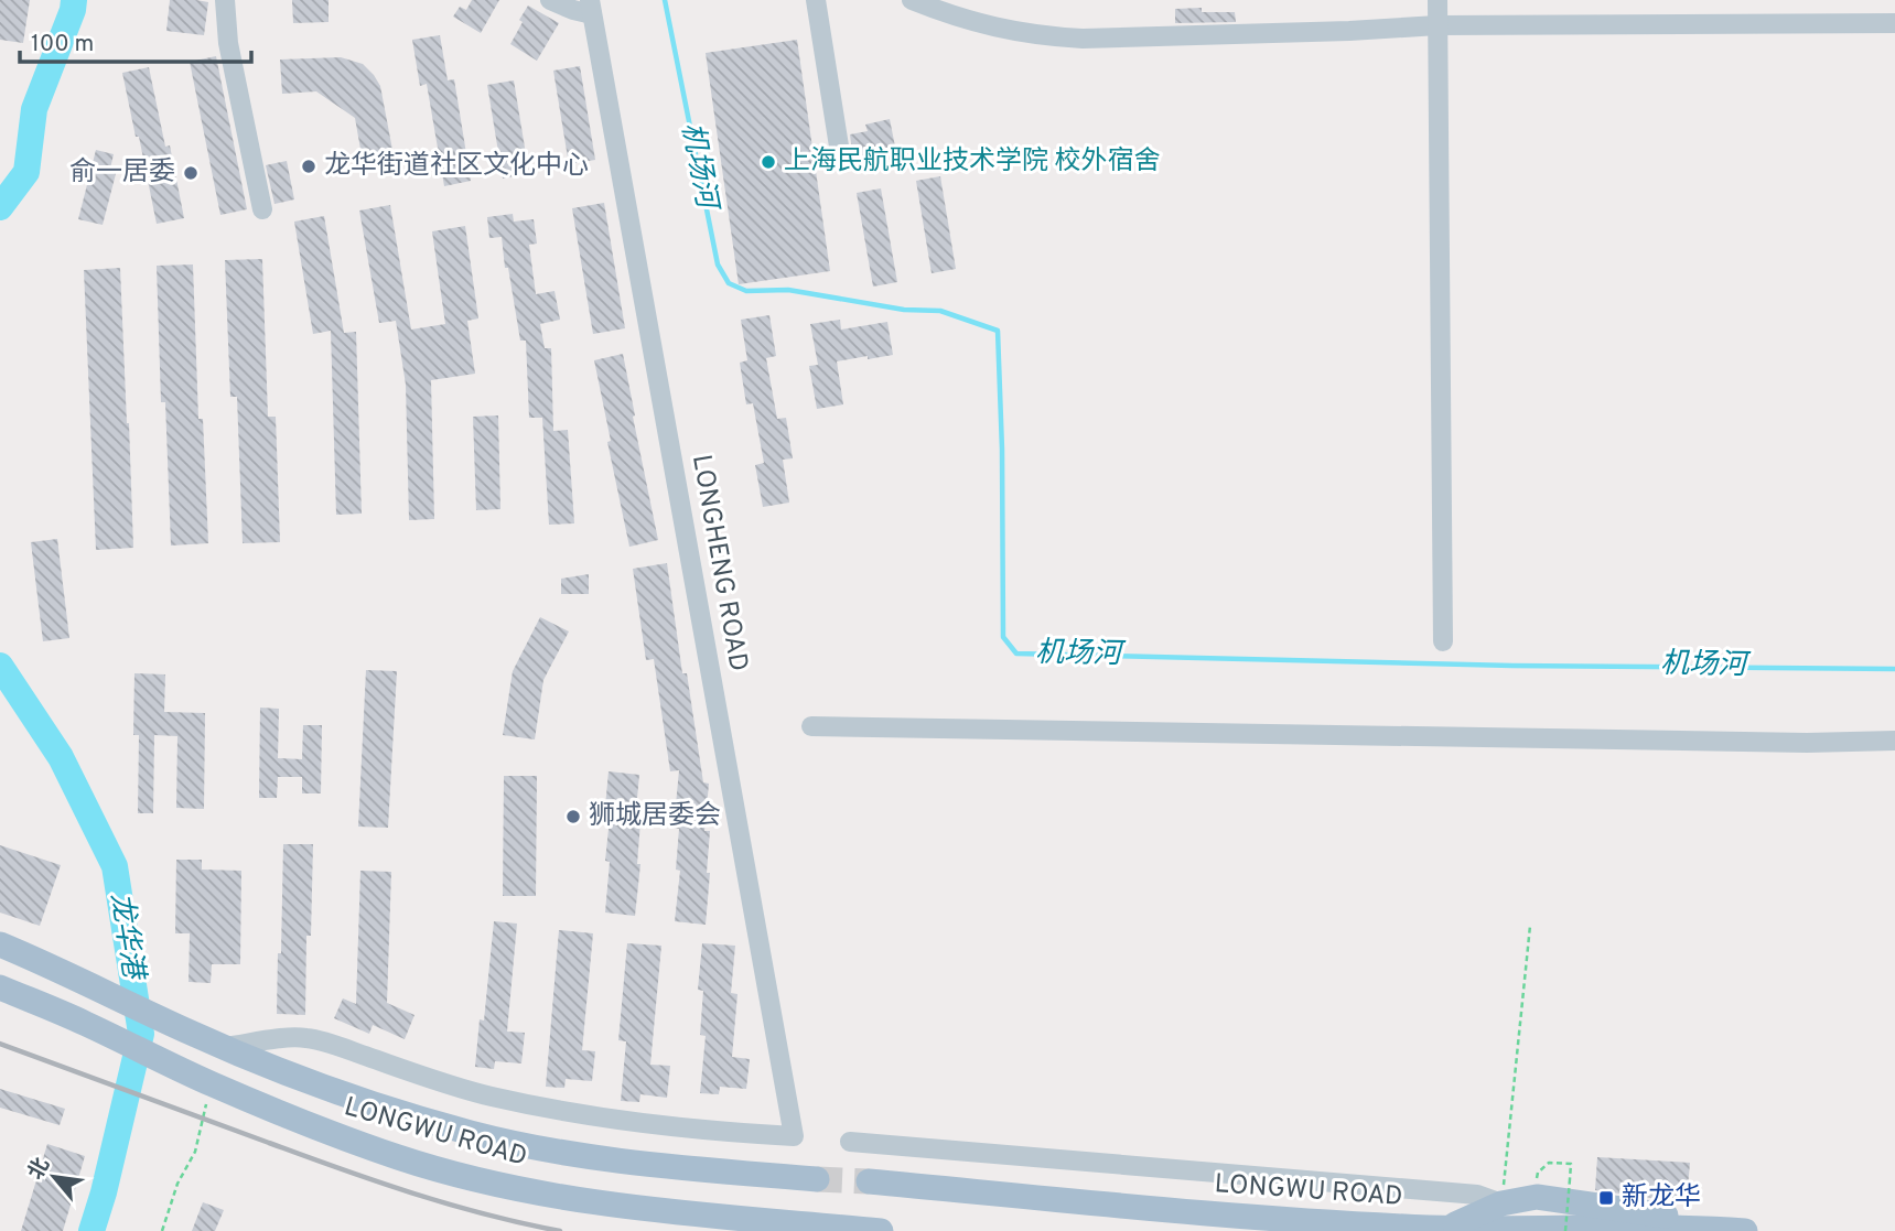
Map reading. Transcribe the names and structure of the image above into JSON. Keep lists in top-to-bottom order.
{
  "streets": {
    "main road": ["LONGWU ROAD"],
    "street": ["LONGHENG ROAD"]
  },
  "crossings": [
    ["LONGHENG ROAD", "LONGWU ROAD"]
  ],
  "water": ["机场河", "龙华港"],
  "places": {
    "other": [
      "上海民航职业技术学院 校外宿舍",
      "龙华街道社区文化中心",
      "俞一居委",
      "狮城居委会"
    ],
    "transit": ["新龙华"]
  },
  "scale_bar": "100 m",
  "north": "top left"
}
